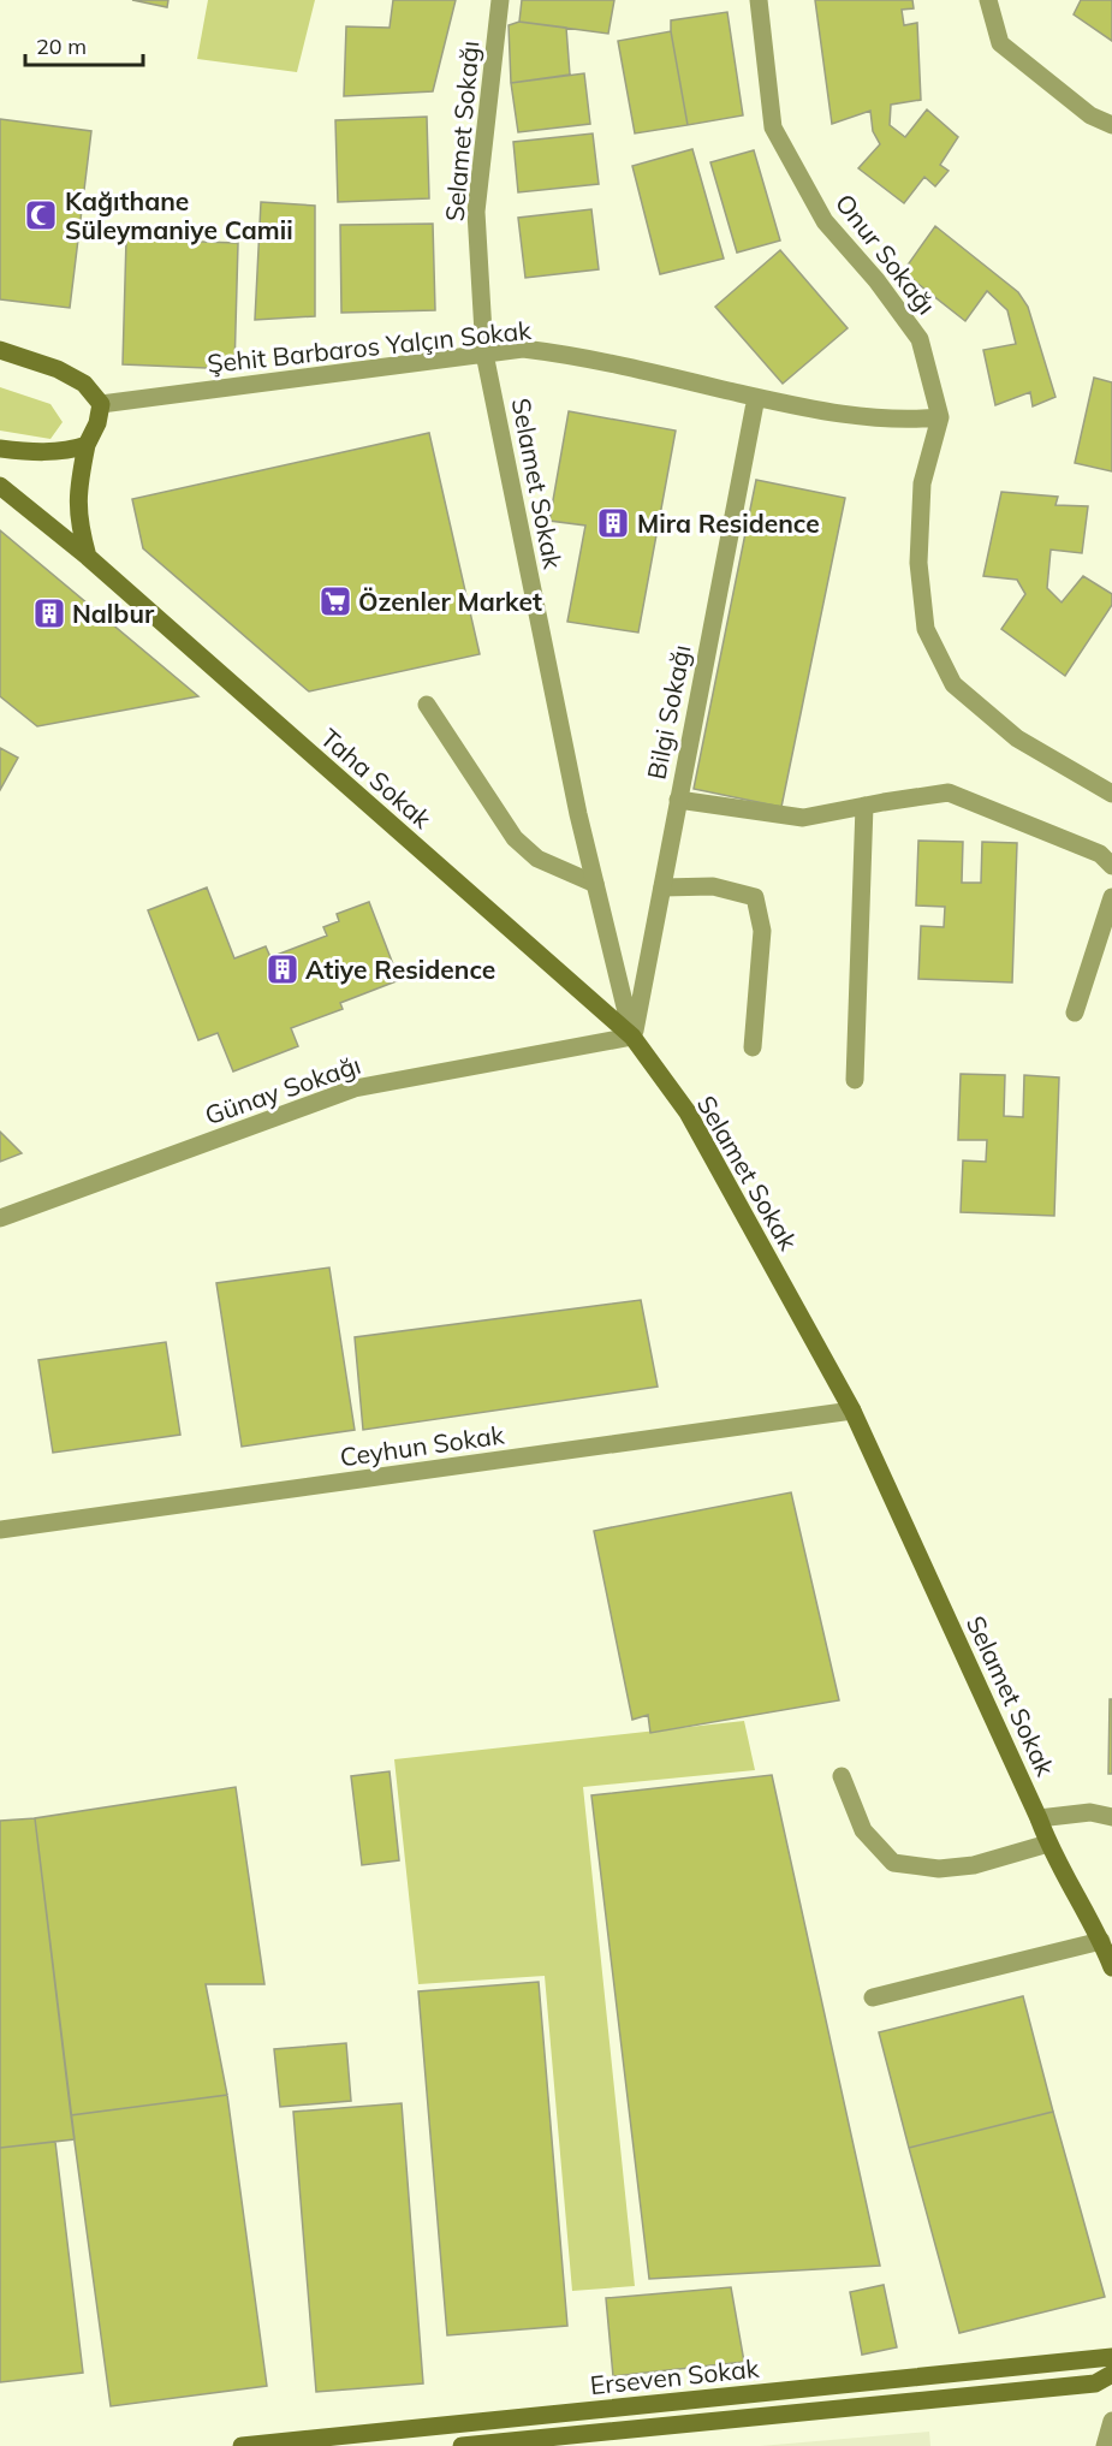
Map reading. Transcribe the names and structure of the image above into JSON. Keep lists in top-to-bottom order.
{
  "streets": {
    "street": [
      "Selamet Sokağı",
      "Onur Sokağı",
      "Şehit Barbaros Yalçın Sokak",
      "Selamet Sokak",
      "Bilgi Sokağı",
      "Taha Sokak",
      "Günay Sokağı",
      "Ceyhun Sokak",
      "Erseven Sokak"
    ]
  },
  "crossings": [
    ["Selamet Sokağı", "Şehit Barbaros Yalçın Sokak"],
    ["Selamet Sokağı", "Selamet Sokak"],
    ["Onur Sokağı", "Şehit Barbaros Yalçın Sokak"],
    ["Şehit Barbaros Yalçın Sokak", "Selamet Sokak"],
    ["Şehit Barbaros Yalçın Sokak", "Bilgi Sokağı"],
    ["Selamet Sokak", "Bilgi Sokağı"],
    ["Selamet Sokak", "Taha Sokak"],
    ["Selamet Sokak", "Günay Sokağı"],
    ["Selamet Sokak", "Ceyhun Sokak"],
    ["Bilgi Sokağı", "Taha Sokak"],
    ["Bilgi Sokağı", "Günay Sokağı"],
    ["Taha Sokak", "Günay Sokağı"]
  ],
  "places": {
    "mosque": ["Kağıthane Süleymaniye Camii"],
    "building": ["Mira Residence", "Nalbur", "Atiye Residence"],
    "supermarket": ["Özenler Market"]
  },
  "scale_bar": "20 m"
}
